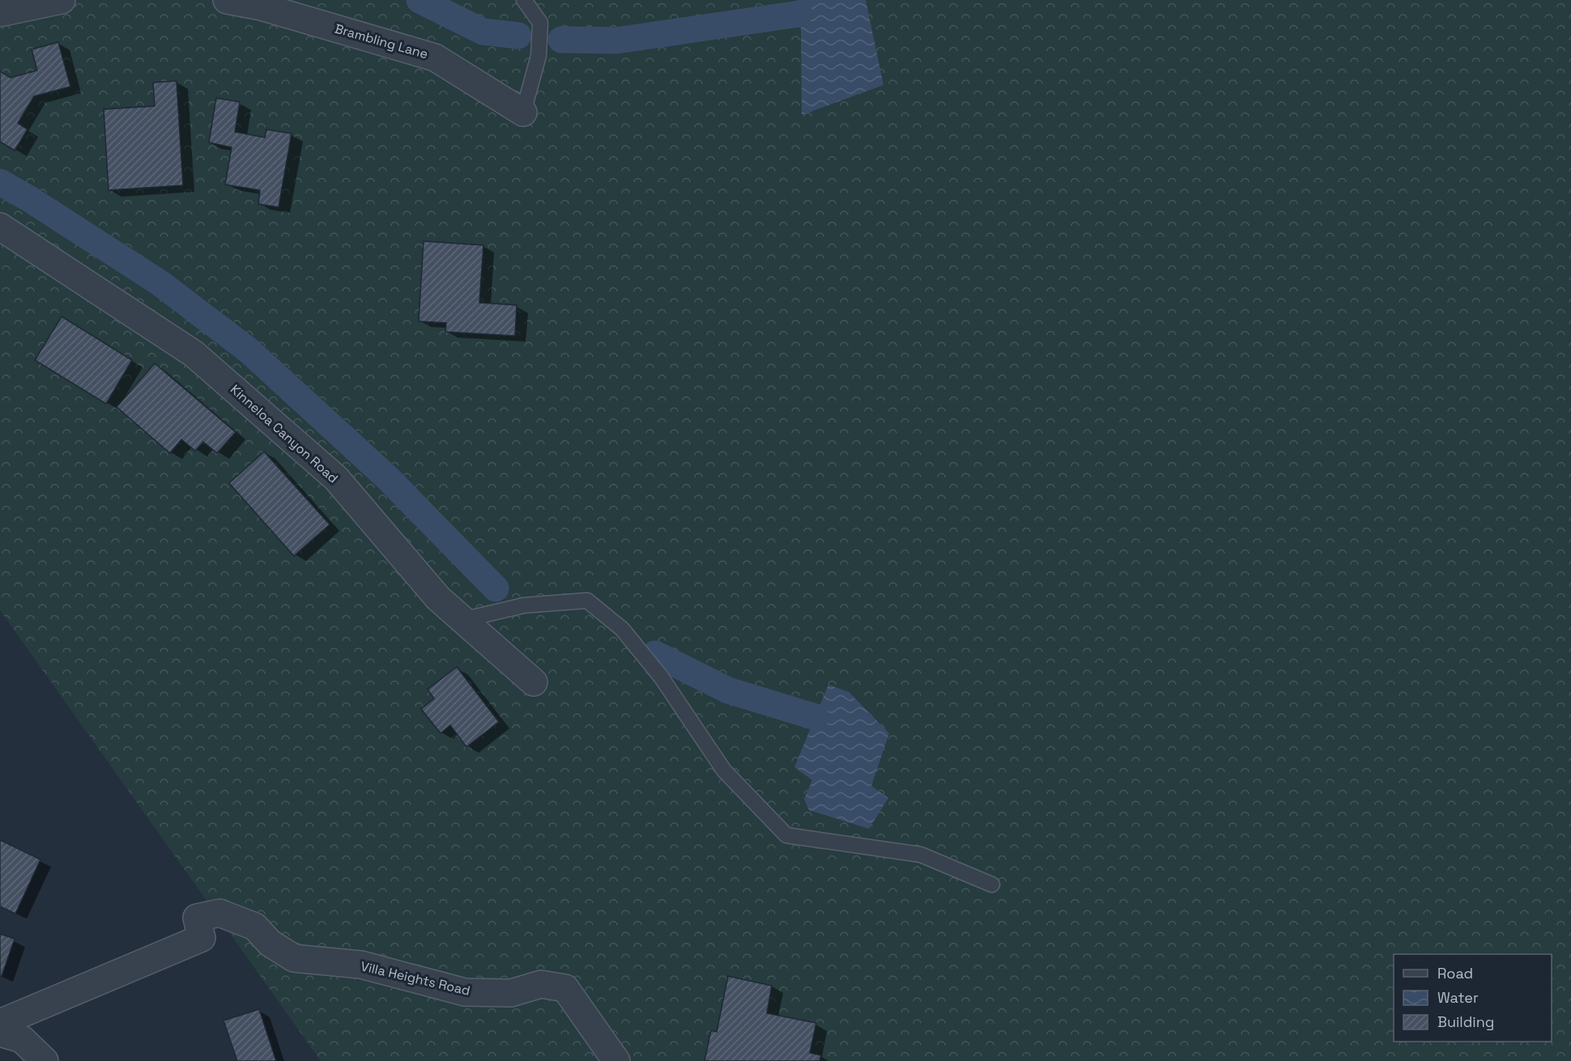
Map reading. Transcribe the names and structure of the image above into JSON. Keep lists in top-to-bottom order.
{
  "streets": {
    "street": ["Brambling Lane", "Kinneloa Canyon Road", "Villa Heights Road"]
  },
  "legend": ["Road", "Water", "Building"]
}
